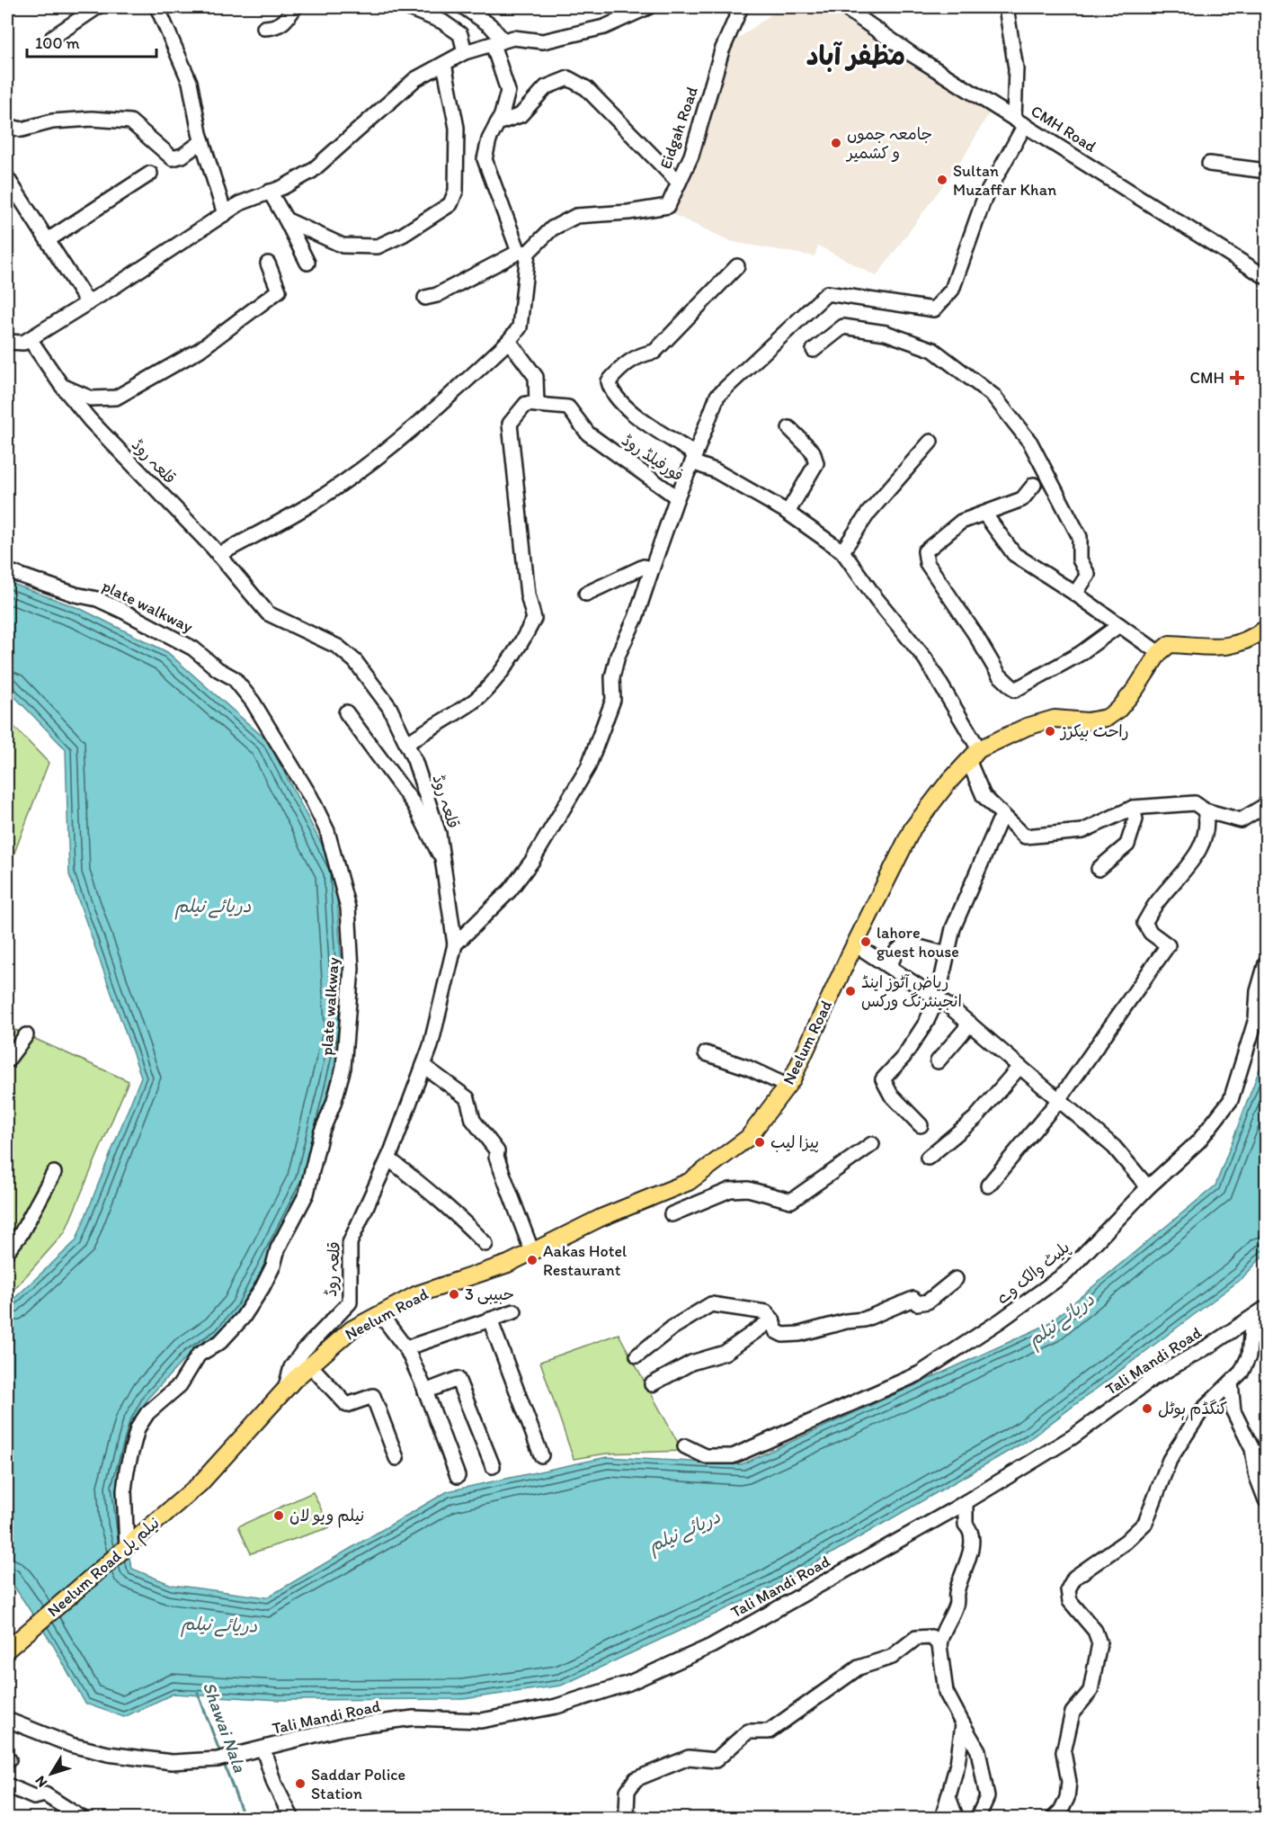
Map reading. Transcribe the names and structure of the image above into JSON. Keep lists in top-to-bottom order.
{
  "streets": {
    "main road": ["Neelum Road", "Neelum Road نیلم پل"],
    "street": [
      "Eidgah Road",
      "CMH Road",
      "فورفیلڈ روڈ",
      "قلعہ روڈ",
      "plate walkway",
      "پلیٹ والک وے",
      "Tali Mandi Road"
    ]
  },
  "crossings": [
    ["فورفیلڈ روڈ", "Neelum Road"],
    ["قلعہ روڈ", "Neelum Road"],
    ["plate walkway", "Neelum Road نیلم پل"],
    ["Neelum Road", "Neelum Road نیلم پل"]
  ],
  "districts": ["مظفر آباد"],
  "water": ["دریائے نیلم", "Shawai Nala"],
  "places": {
    "other": [
      "جامعہ جموں و کشمیر",
      "Sultan Muzaffar Khan",
      "راحت بیکرز",
      "lahore guest house",
      "ریاض آٹوز اینڈ انجینئرنگ ورکس",
      "پیزا لیب",
      "Aakas Hotel Restaurant",
      "حبیبی 3",
      "کنگڈم ہوٹل",
      "نیلم ویو لان",
      "Saddar Police Station"
    ],
    "health": ["CMH"]
  },
  "scale_bar": "100 m",
  "north": "bottom left"
}
